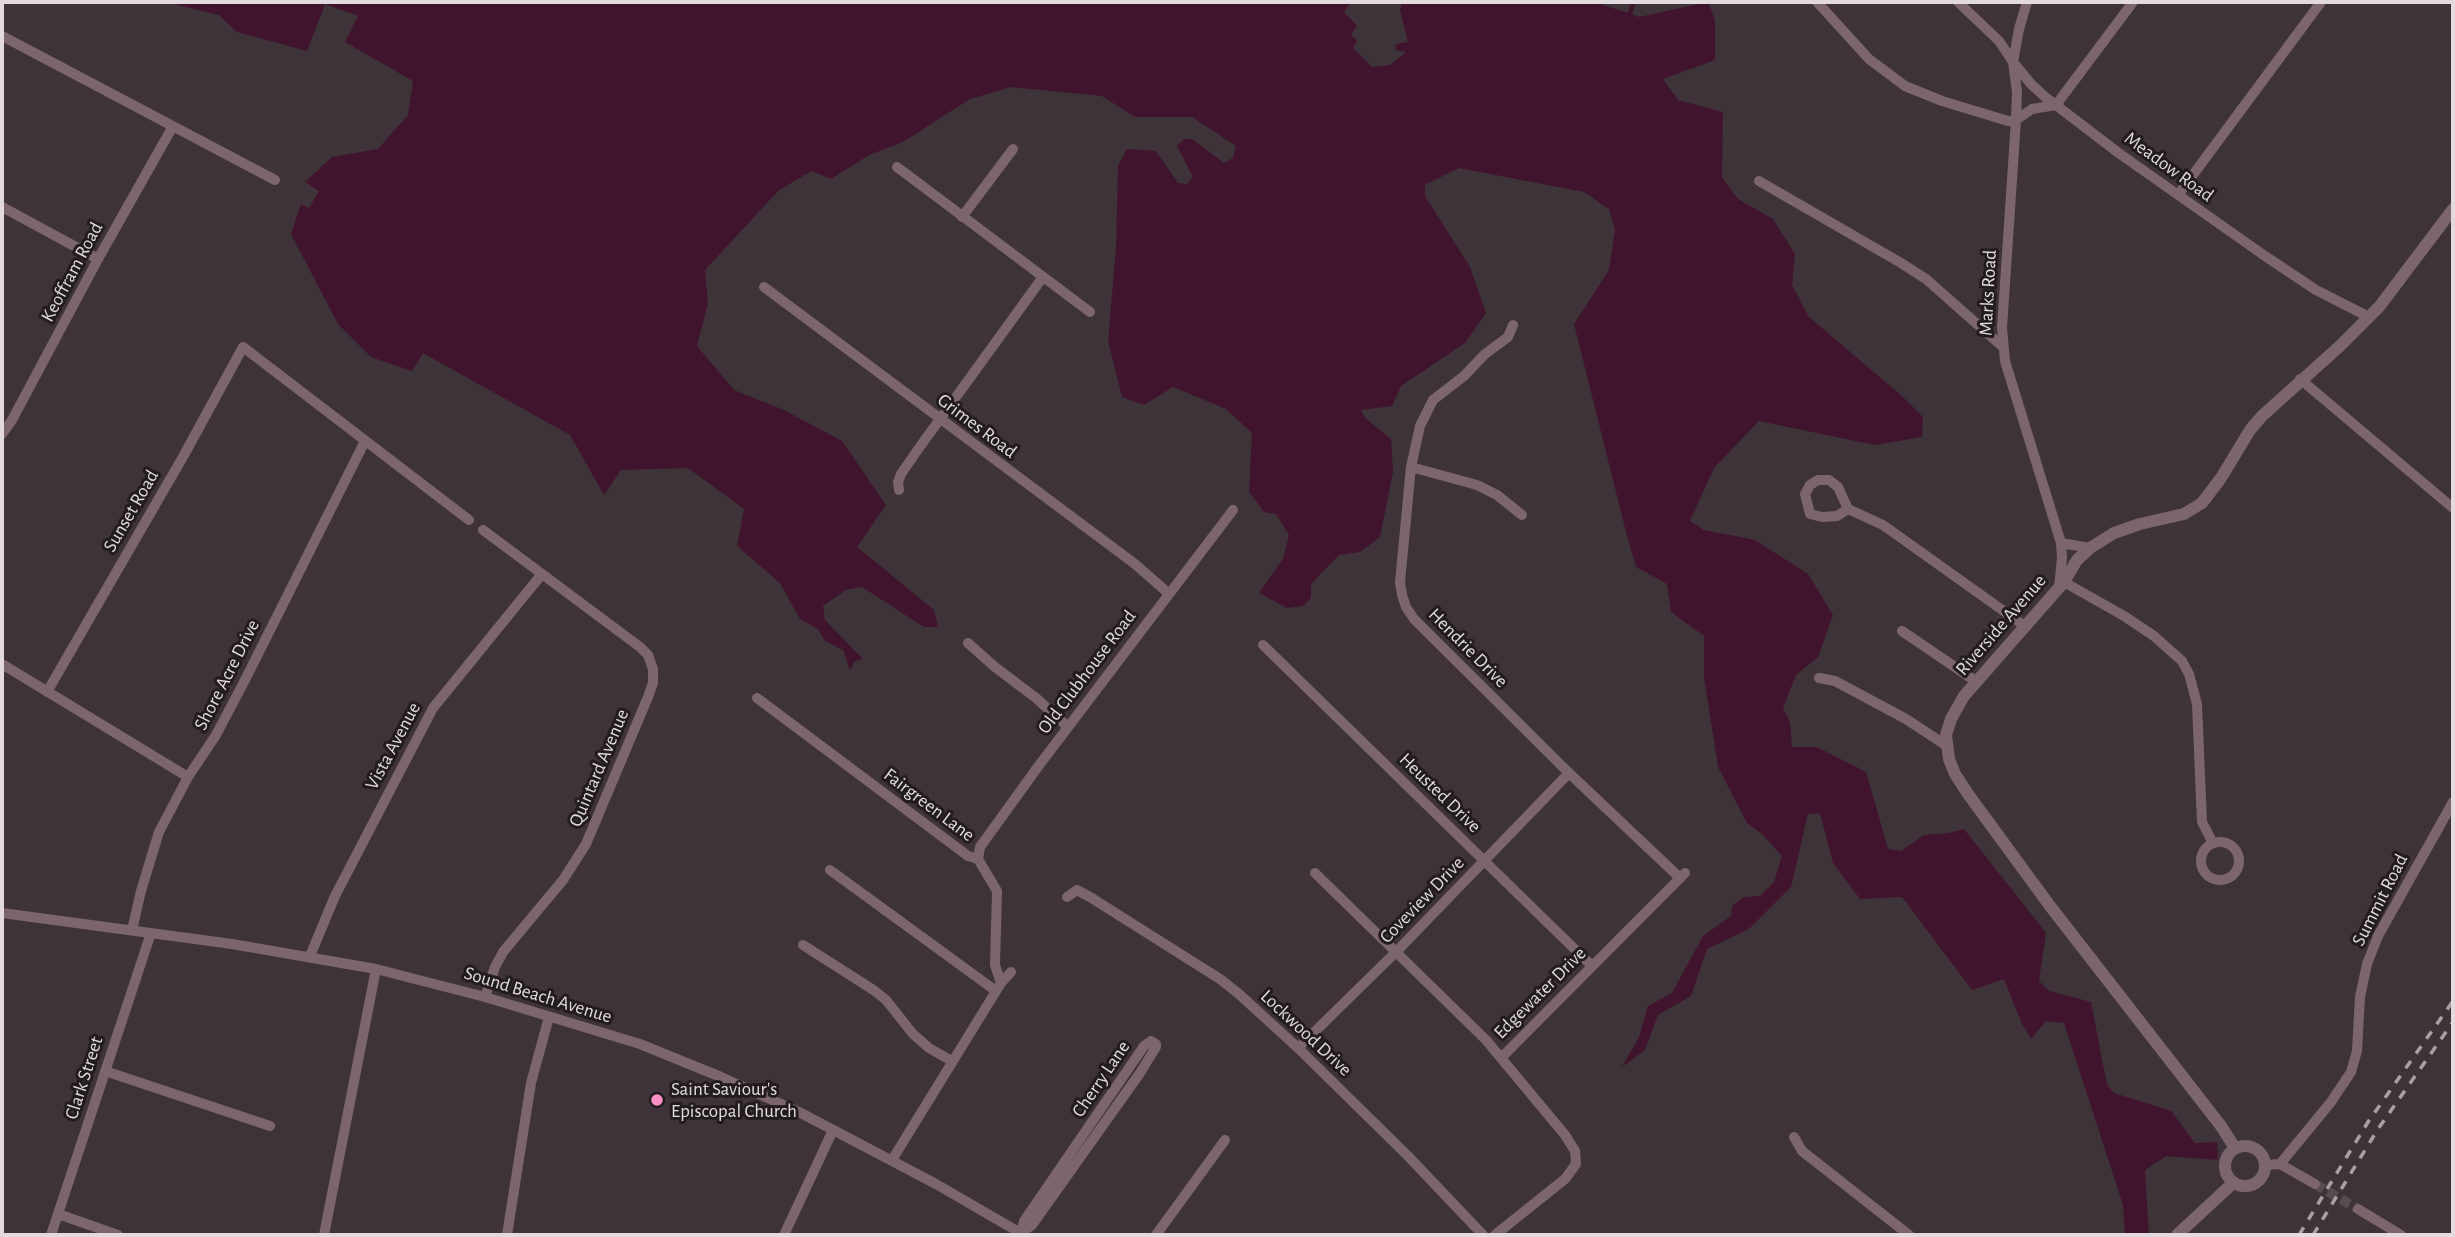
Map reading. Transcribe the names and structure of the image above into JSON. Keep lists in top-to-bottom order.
{
  "streets": {
    "street": [
      "Meadow Road",
      "Keoffram Road",
      "Marks Road",
      "Grimes Road",
      "Sunset Road",
      "Riverside Avenue",
      "Hendrie Drive",
      "Old Clubhouse Road",
      "Shore Acre Drive",
      "Vista Avenue",
      "Quintard Avenue",
      "Heusted Drive",
      "Fairgreen Lane",
      "Coveview Drive",
      "Summit Road",
      "Edgewater Drive",
      "Sound Beach Avenue",
      "Lockwood Drive",
      "Clark Street",
      "Cherry Lane"
    ]
  },
  "crossings": [
    ["Meadow Road", "Marks Road"],
    ["Meadow Road", "Riverside Avenue"],
    ["Marks Road", "Riverside Avenue"],
    ["Grimes Road", "Old Clubhouse Road"],
    ["Sunset Road", "Shore Acre Drive"],
    ["Hendrie Drive", "Coveview Drive"],
    ["Hendrie Drive", "Edgewater Drive"],
    ["Old Clubhouse Road", "Fairgreen Lane"],
    ["Shore Acre Drive", "Sound Beach Avenue"],
    ["Vista Avenue", "Quintard Avenue"],
    ["Vista Avenue", "Sound Beach Avenue"],
    ["Quintard Avenue", "Sound Beach Avenue"],
    ["Heusted Drive", "Coveview Drive"],
    ["Heusted Drive", "Edgewater Drive"],
    ["Coveview Drive", "Lockwood Drive"],
    ["Sound Beach Avenue", "Clark Street"],
    ["Sound Beach Avenue", "Cherry Lane"]
  ],
  "places": ["Saint Saviour's Episcopal Church"]
}
